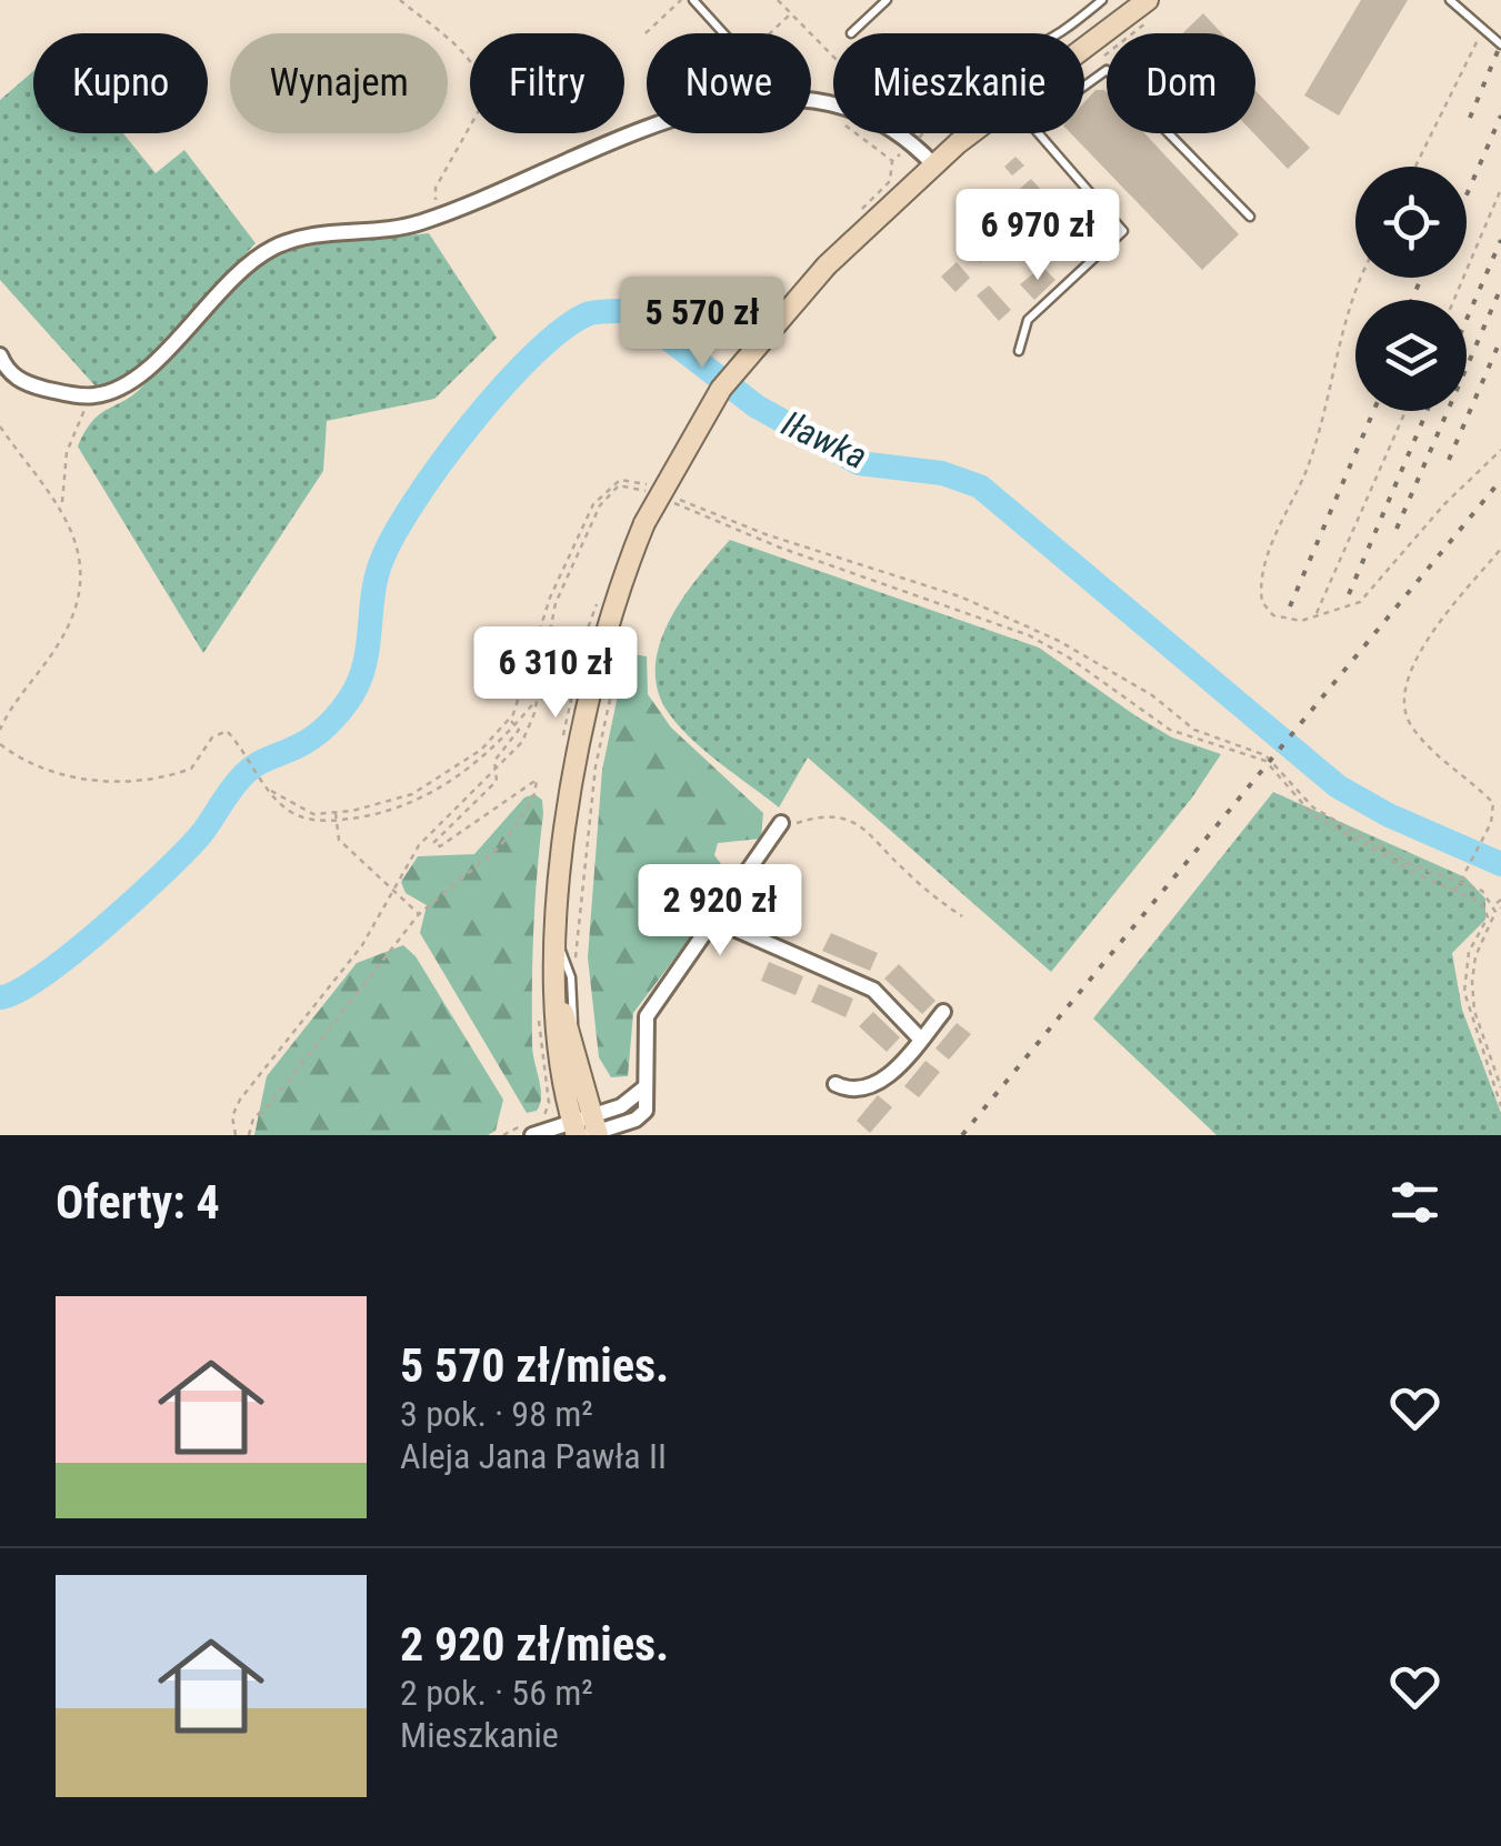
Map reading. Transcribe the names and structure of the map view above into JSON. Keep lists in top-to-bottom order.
{
  "water": ["Iławka"],
  "page": {
    "chip": [
      "Kupno",
      "Wynajem",
      "Filtry",
      "Nowe",
      "Mieszkanie",
      "Dom"
    ],
    "price": [
      "6 970 zł",
      "5 570 zł",
      "6 310 zł",
      "2 920 zł"
    ],
    "heading": "Oferty: 4",
    "list": [
      {
        "name": "5 570 zł/mies.",
        "note": "3 pok. · 98 m² · Aleja Jana Pawła II"
      },
      {
        "name": "2 920 zł/mies.",
        "note": "2 pok. · 56 m² · Mieszkanie"
      }
    ]
  }
}
